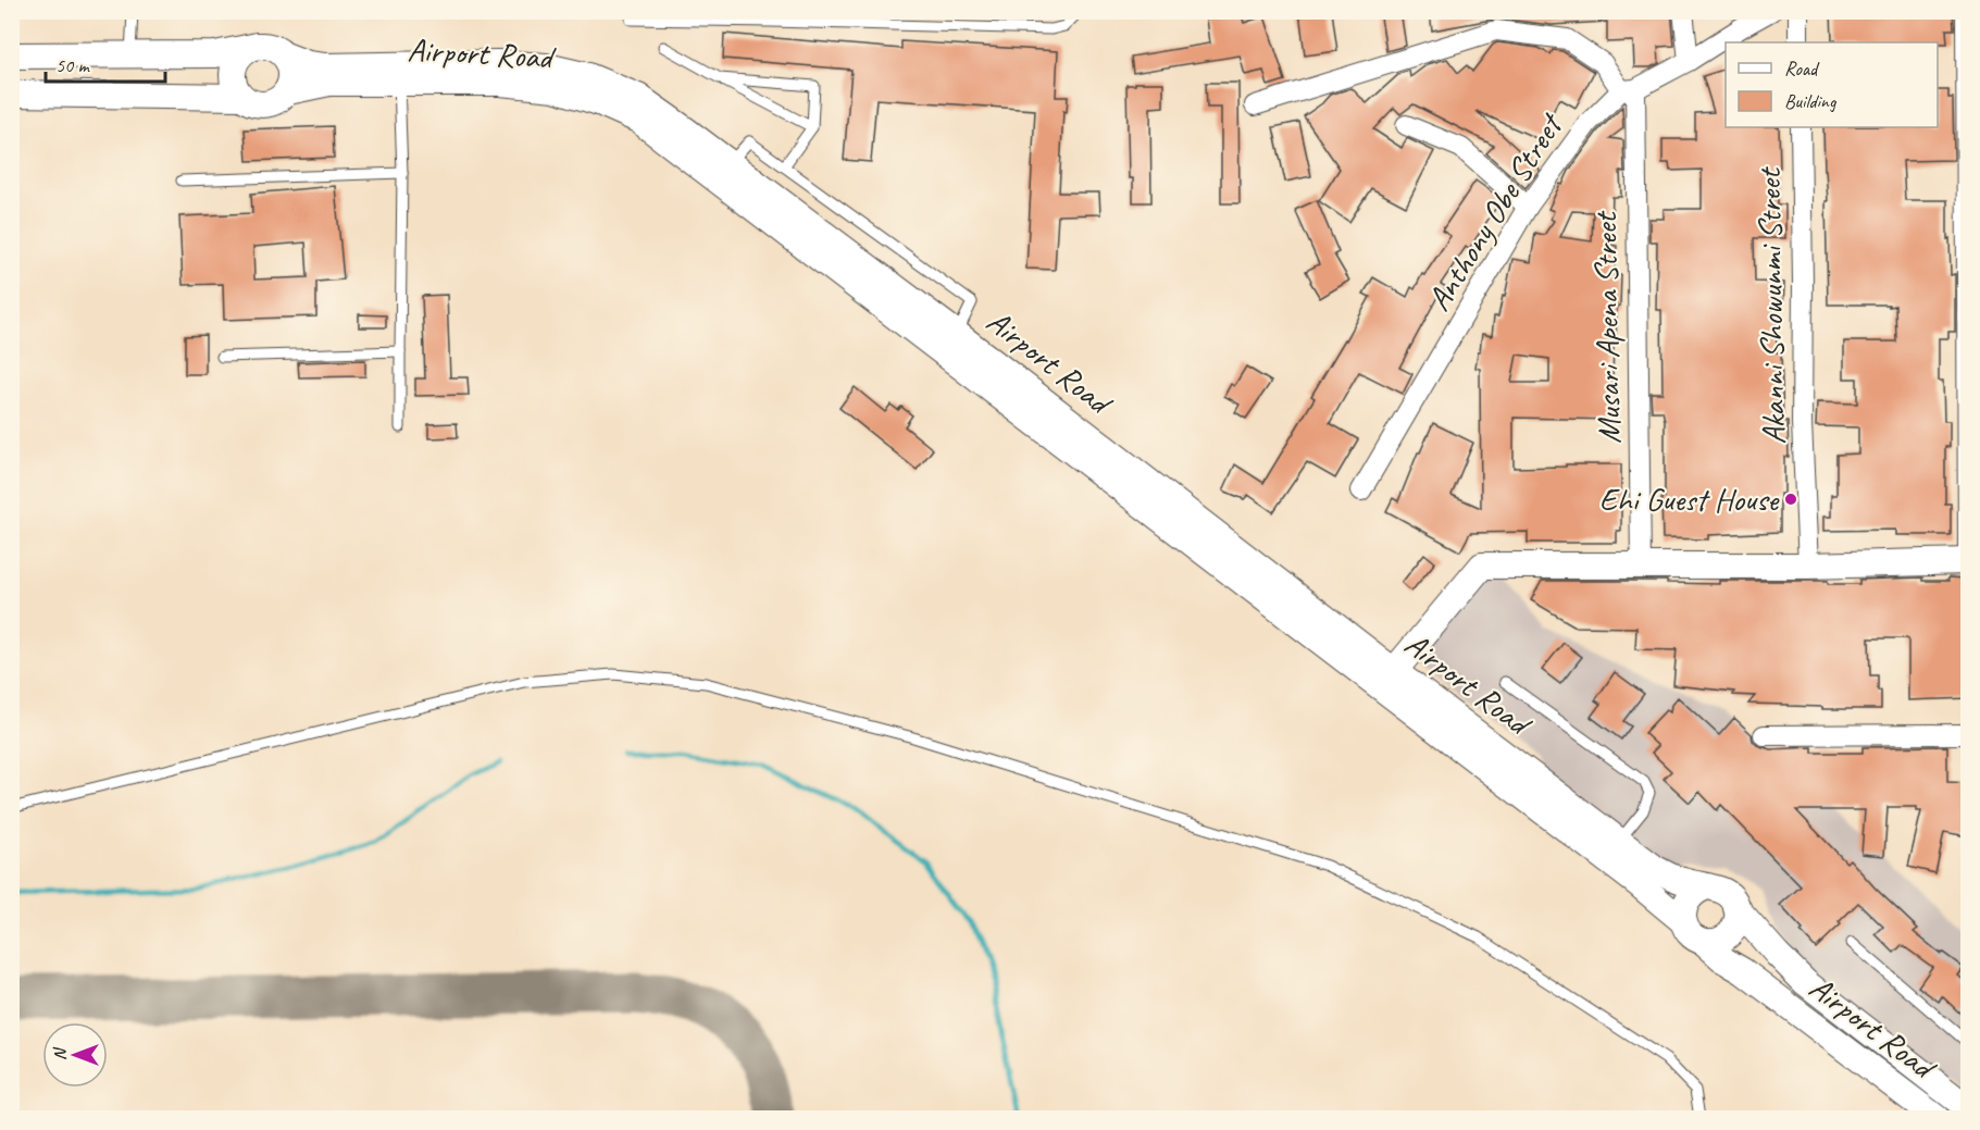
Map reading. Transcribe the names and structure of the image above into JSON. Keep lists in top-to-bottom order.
{
  "streets": {
    "main road": ["Airport Road"],
    "street": ["Anthony Obe Street", "Akanni Showunmi Street", "Musari Apena Street"]
  },
  "crossings": [
    ["Anthony Obe Street", "Musari Apena Street"]
  ],
  "places": ["Ehi Guest House"],
  "legend": ["Road", "Building"],
  "scale_bar": "50 m",
  "north": "left"
}
